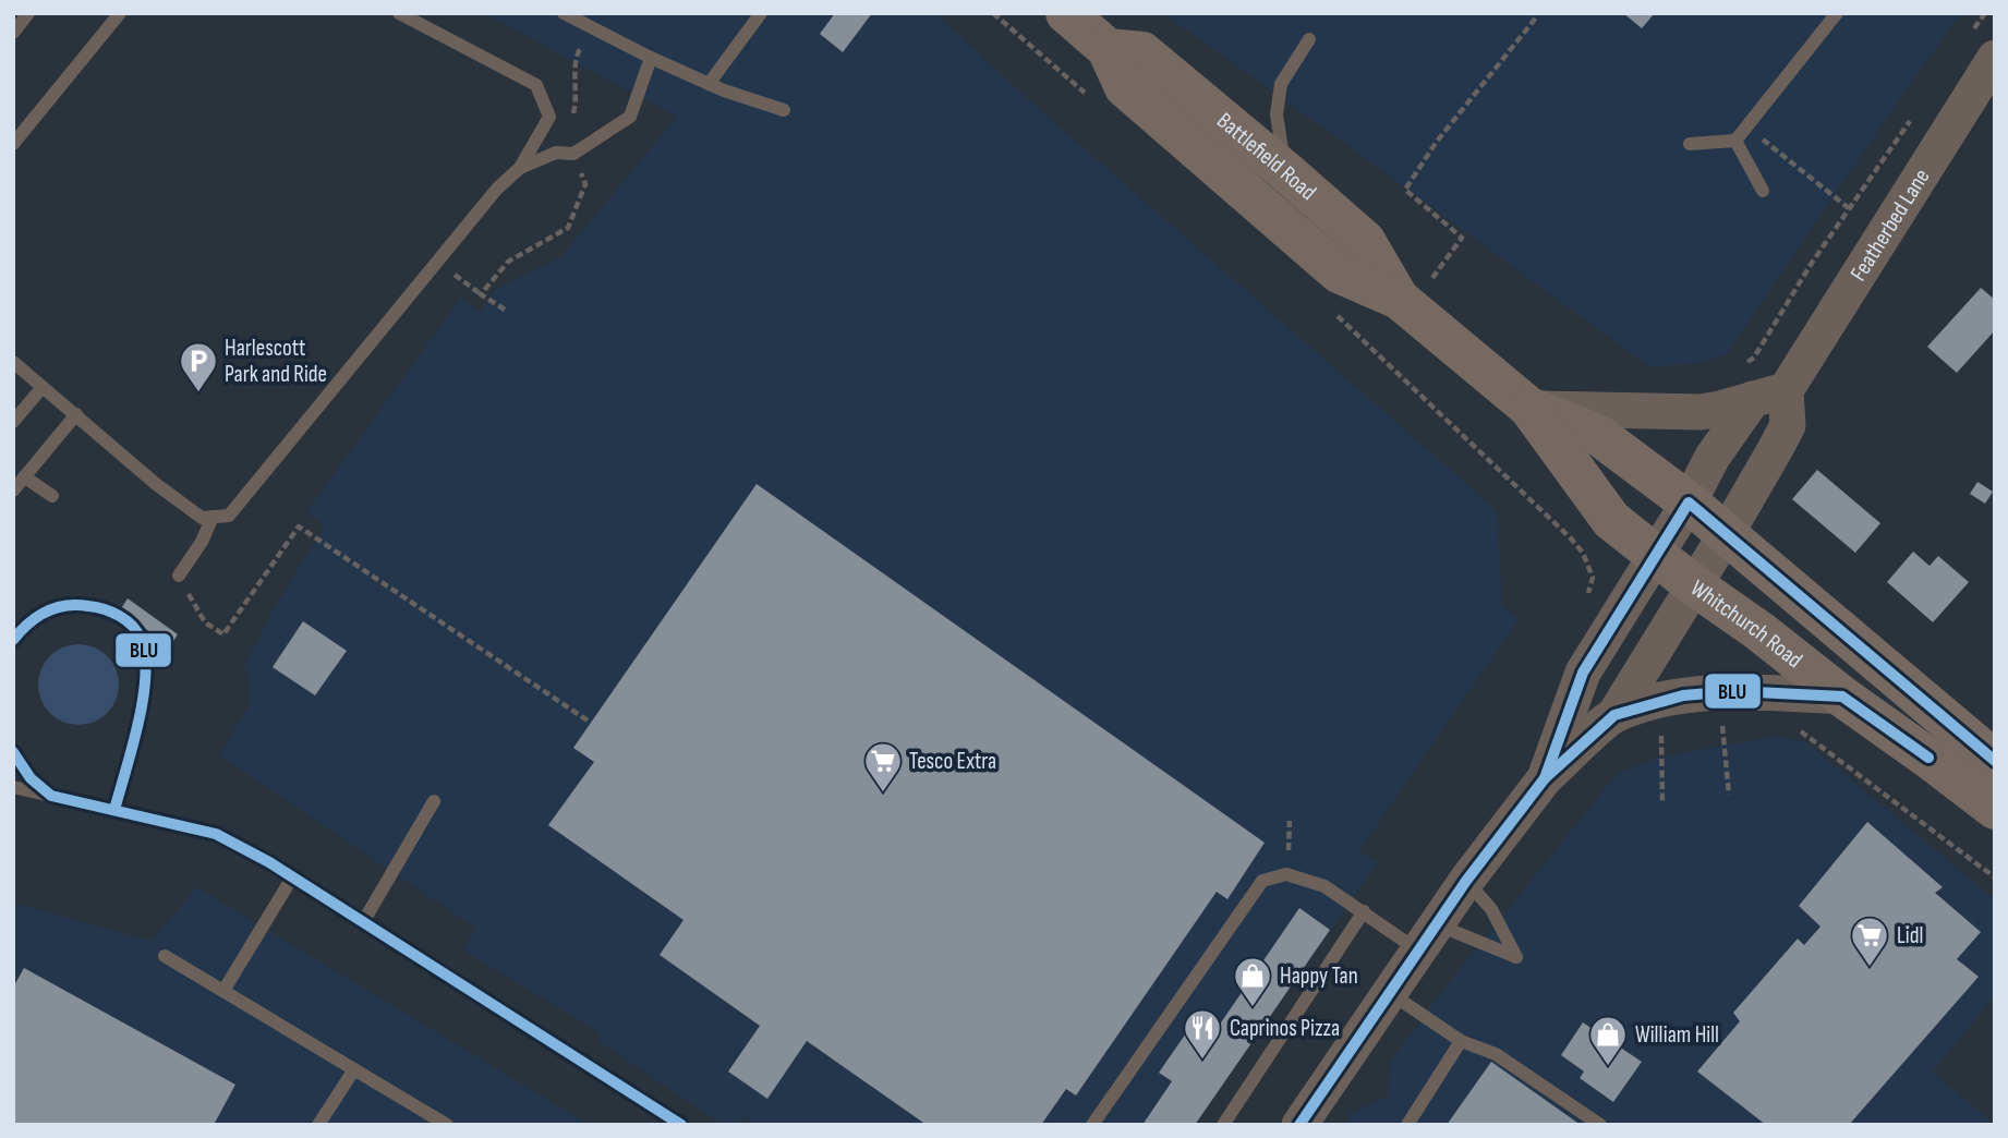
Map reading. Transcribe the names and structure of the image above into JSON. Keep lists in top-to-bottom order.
{
  "streets": {
    "main road": ["Battlefield Road", "Whitchurch Road"],
    "street": ["Featherbed Lane"]
  },
  "crossings": [
    ["Battlefield Road", "Featherbed Lane"],
    ["Battlefield Road", "Whitchurch Road"],
    ["Featherbed Lane", "Whitchurch Road"]
  ],
  "places": {
    "parking": ["Harlescott Park and Ride"],
    "supermarket": ["Tesco Extra", "Lidl"],
    "shop": ["Happy Tan", "William Hill"],
    "restaurant": ["Caprinos Pizza"]
  },
  "lines": ["transit line BLU"]
}
